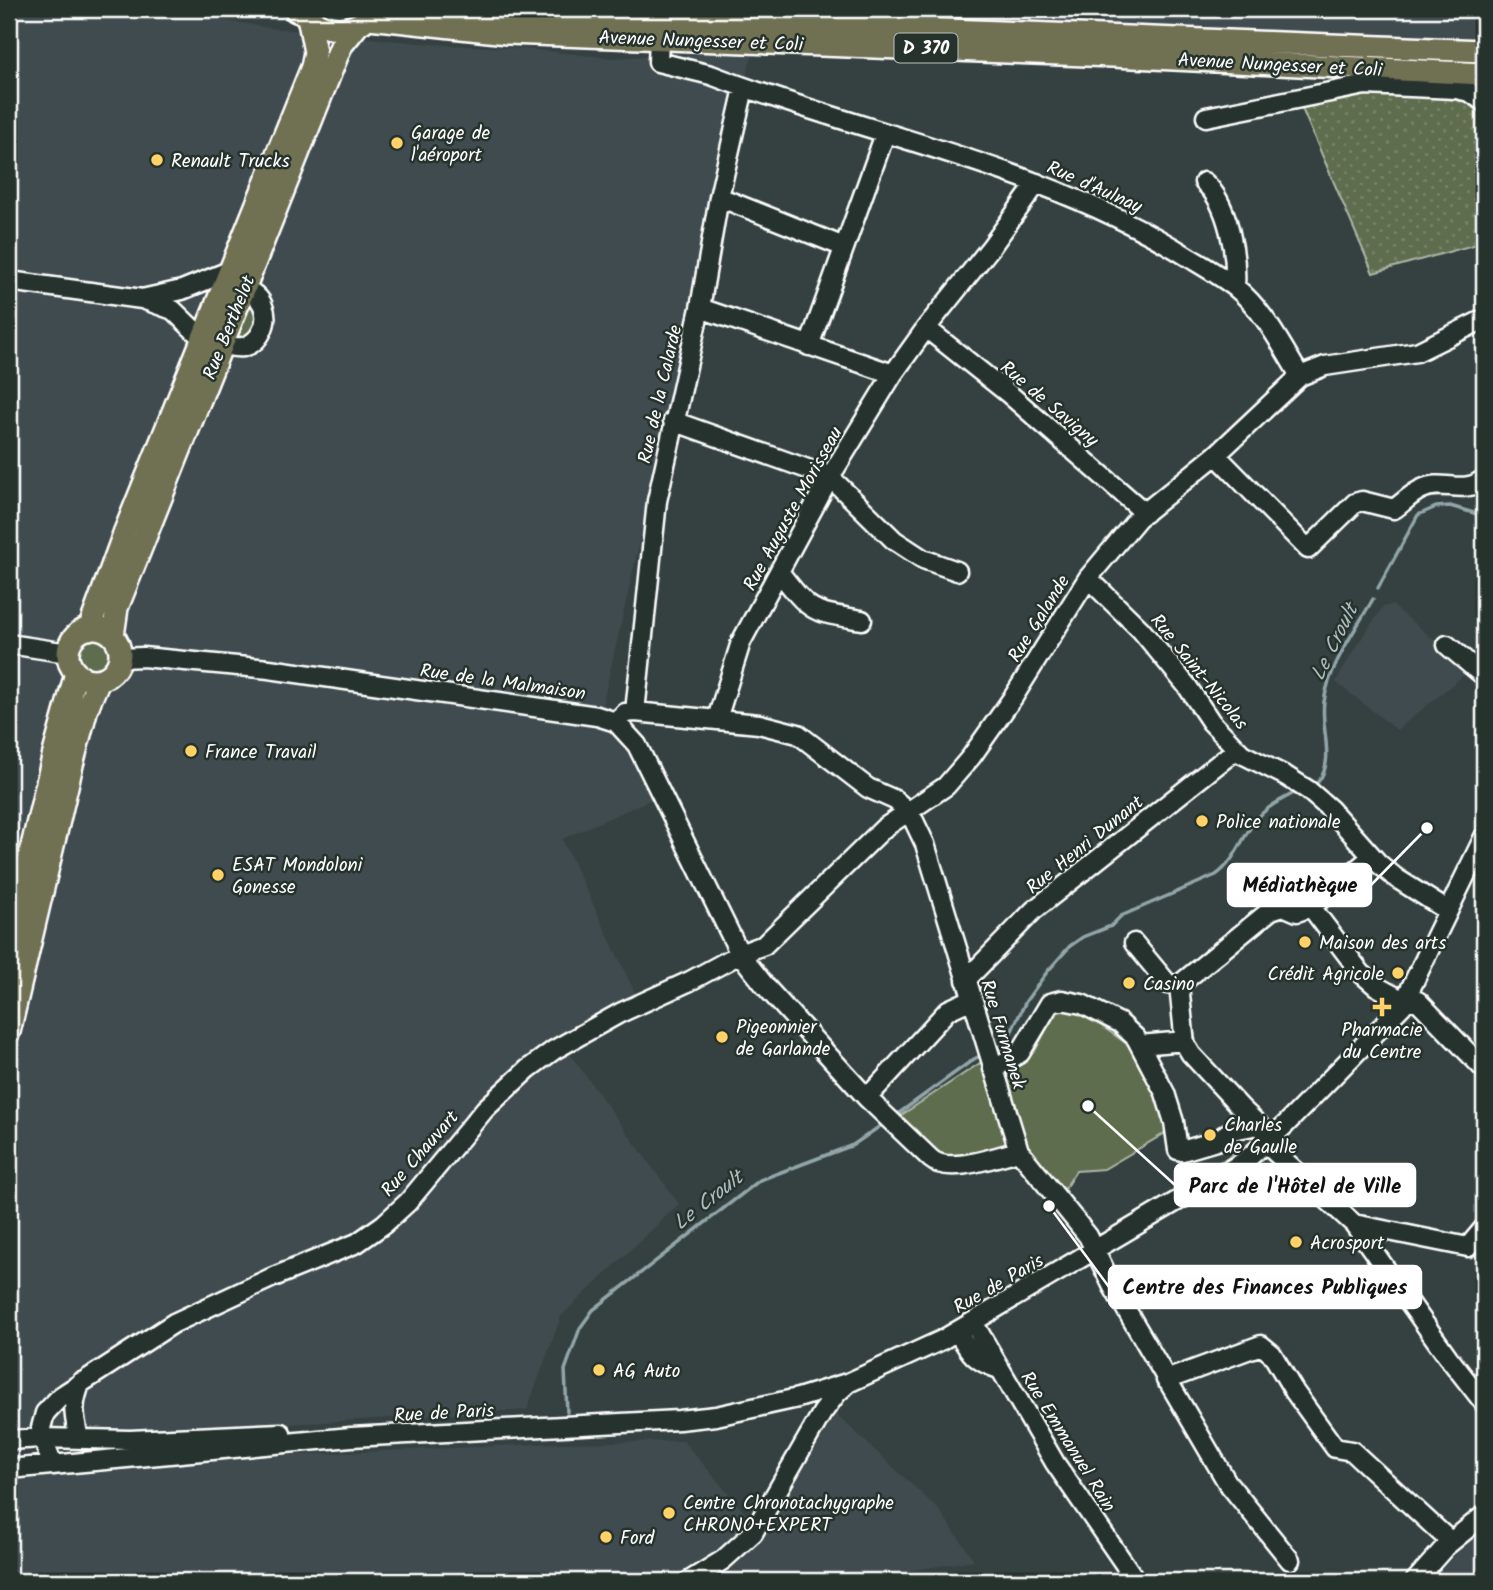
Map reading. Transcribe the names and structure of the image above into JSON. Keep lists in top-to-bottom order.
{
  "streets": {
    "main road": ["Avenue Nungesser et Coli", "D 370", "Rue Berthelot"],
    "street": [
      "Rue d'Aulnay",
      "Rue de la Calarde",
      "Rue de Savigny",
      "Rue Auguste Morisseau",
      "Rue Galande",
      "Rue Saint-Nicolas",
      "Rue de la Malmaison",
      "Rue Henri Dunant",
      "Rue Furmanek",
      "Rue Chauvart",
      "Rue de Paris",
      "Rue Emmanuel Rain"
    ]
  },
  "crossings": [
    ["Avenue Nungesser et Coli", "Rue d'Aulnay"],
    ["Avenue Nungesser et Coli", "Rue Berthelot"],
    ["Rue d'Aulnay", "Rue de la Calarde"],
    ["Rue d'Aulnay", "Rue Auguste Morisseau"],
    ["Rue d'Aulnay", "Rue Galande"],
    ["Rue Berthelot", "Rue de la Malmaison"],
    ["Rue de Savigny", "Rue Auguste Morisseau"],
    ["Rue de Savigny", "Rue Galande"],
    ["Rue Galande", "Rue Saint-Nicolas"],
    ["Rue Galande", "Rue Furmanek"],
    ["Rue Galande", "Rue Chauvart"],
    ["Rue Saint-Nicolas", "Rue Henri Dunant"],
    ["Rue Saint-Nicolas", "Rue de Paris"],
    ["Rue Henri Dunant", "Rue Furmanek"],
    ["Rue Furmanek", "Rue de Paris"],
    ["Rue Chauvart", "Rue de Paris"],
    ["Rue de Paris", "Rue Emmanuel Rain"]
  ],
  "water": ["Le Croult"],
  "places": {
    "other": [
      "Garage de l'aéroport",
      "Renault Trucks",
      "France Travail",
      "Police nationale",
      "Médiathèque",
      "ESAT Mondoloni Gonesse",
      "Maison des arts",
      "Crédit Agricole",
      "Casino",
      "Pigeonnier de Garlande",
      "Parc de l'Hôtel de Ville",
      "Charles de Gaulle",
      "Centre des Finances Publiques",
      "Acrosport",
      "AG Auto",
      "Centre Chronotachygraphe CHRONO+EXPERT",
      "Ford"
    ],
    "health": ["Pharmacie du Centre"]
  }
}
